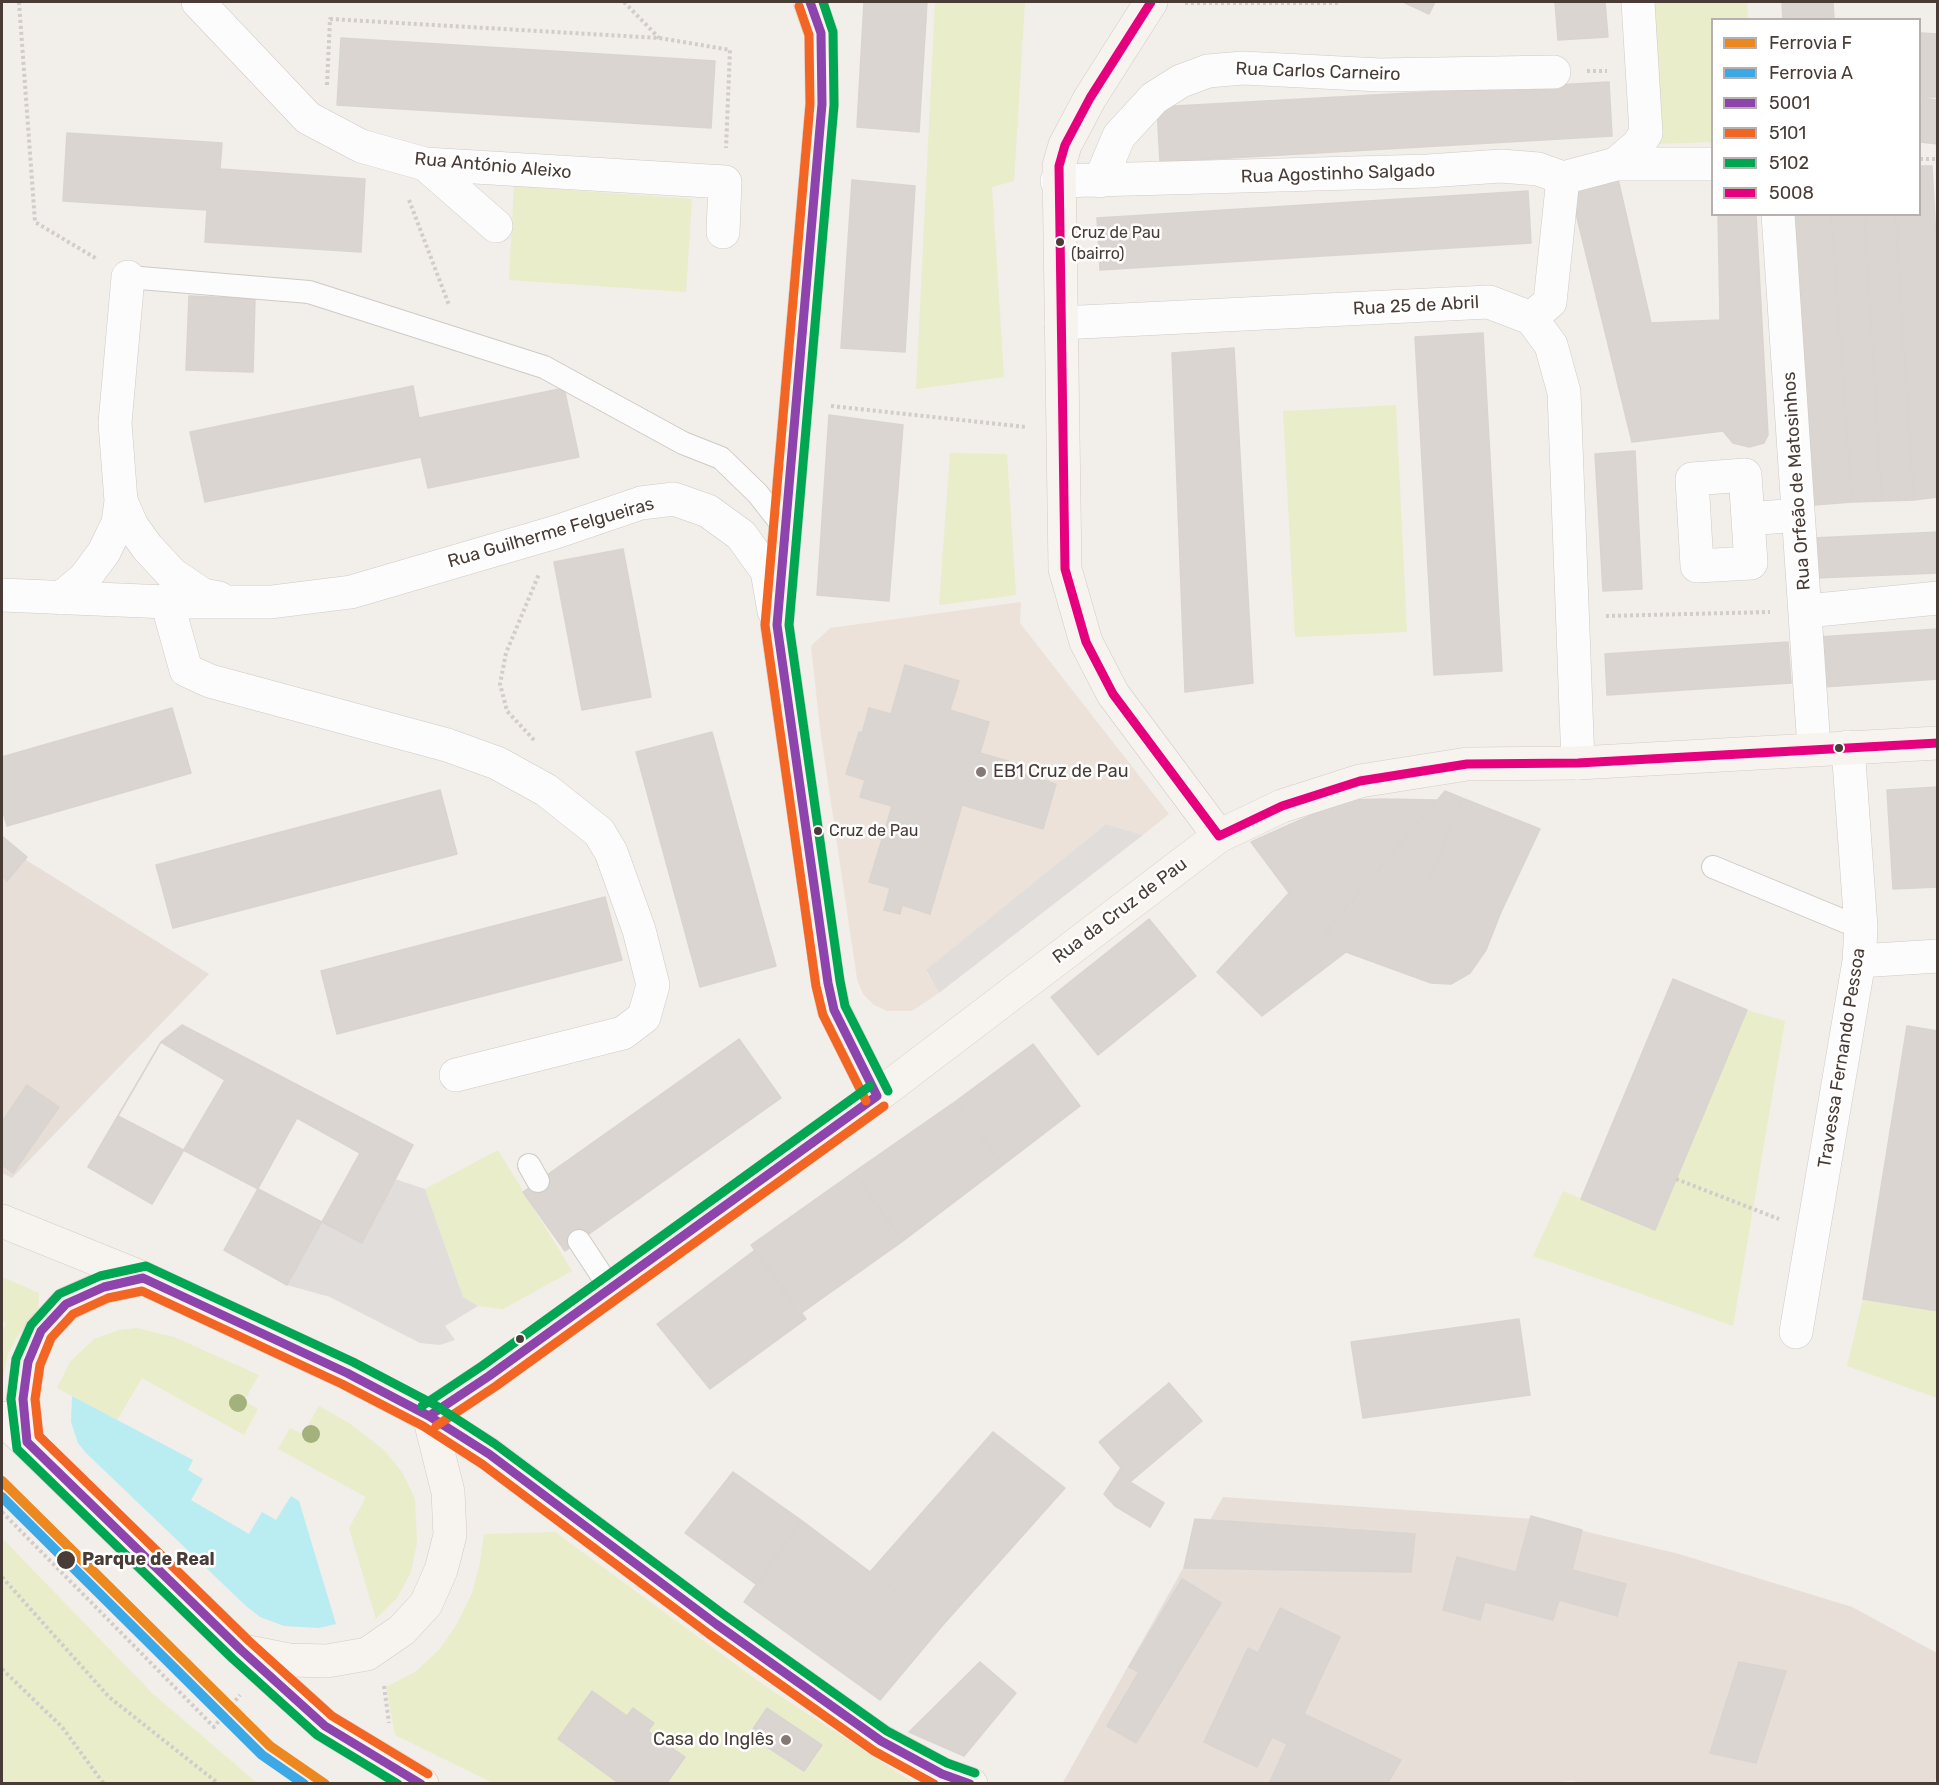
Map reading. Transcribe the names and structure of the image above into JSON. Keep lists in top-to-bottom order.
{
  "streets": {
    "street": [
      "Rua Carlos Carneiro",
      "Rua António Aleixo",
      "Rua Agostinho Salgado",
      "Rua 25 de Abril",
      "Rua Orfeão de Matosinhos",
      "Rua Guilherme Felgueiras",
      "Rua da Cruz de Pau",
      "Travessa Fernando Pessoa"
    ]
  },
  "crossings": [
    ["Rua Carlos Carneiro", "Rua Agostinho Salgado"],
    ["Rua Orfeão de Matosinhos", "Rua da Cruz de Pau"],
    ["Rua Guilherme Felgueiras", "Rua da Cruz de Pau"],
    ["Rua da Cruz de Pau", "Travessa Fernando Pessoa"]
  ],
  "places": [
    "Cruz de Pau (bairro)",
    "EB1 Cruz de Pau",
    "Cruz de Pau",
    "Parque de Real",
    "Casa do Inglês"
  ],
  "lines": [
    "transit line 5001",
    "transit line 5102",
    "transit line 5008",
    "transit line 5101",
    "rail line F",
    "rail line A"
  ],
  "legend": [
    "Ferrovia F",
    "Ferrovia A",
    "5001",
    "5101",
    "5102",
    "5008"
  ]
}
